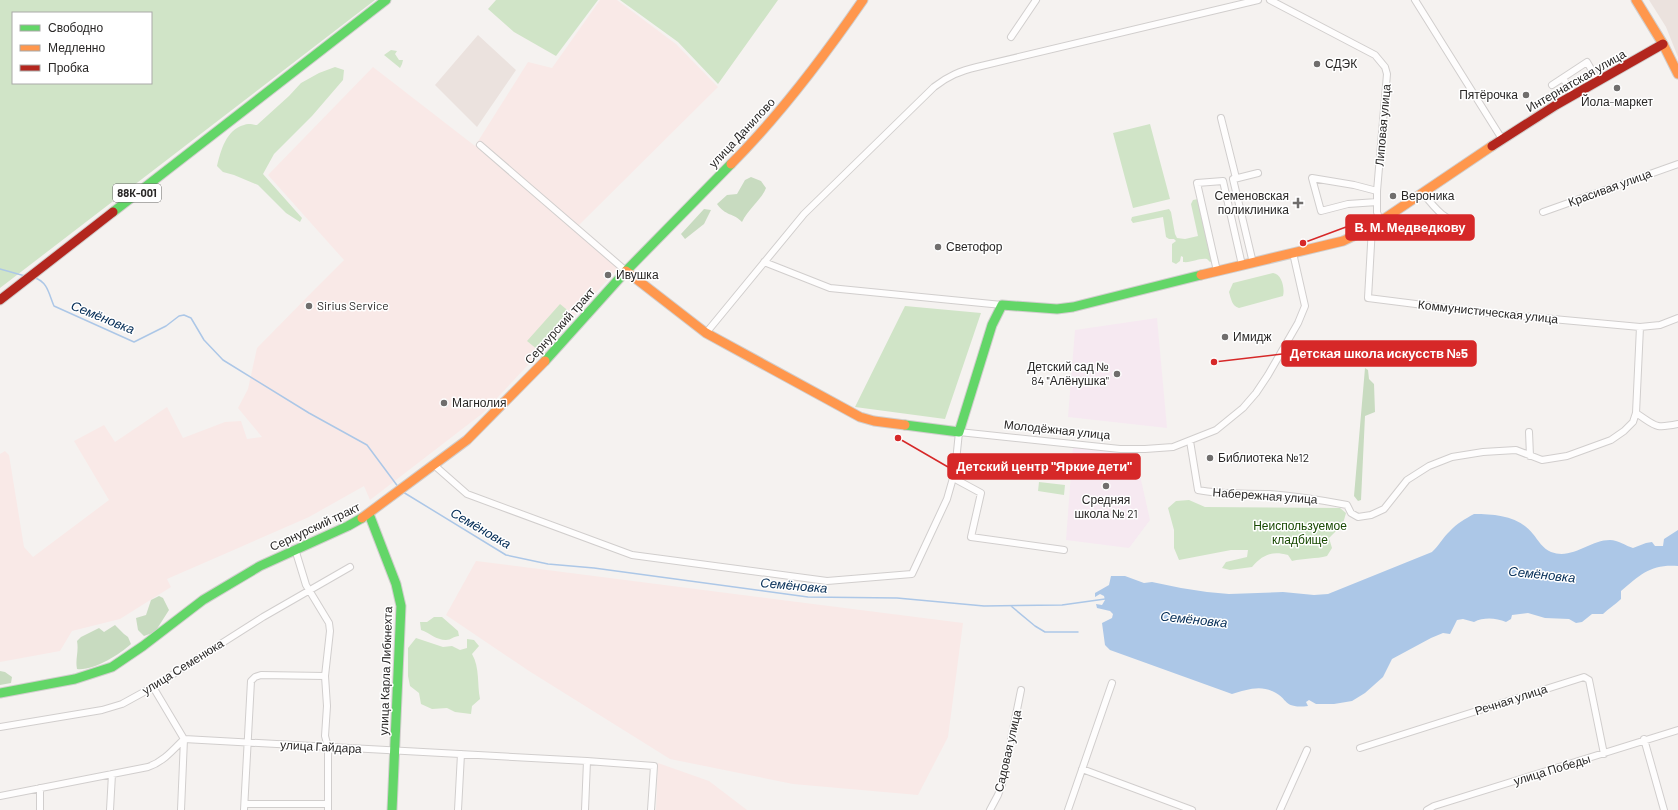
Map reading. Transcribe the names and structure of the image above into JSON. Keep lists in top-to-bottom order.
{
  "streets": {
    "main road": [
      "Интернатская улица",
      "улица Данилово",
      "88К-001",
      "Сернурский тракт",
      "Молодёжная улица",
      "улица Карла Либкнехта"
    ],
    "street": [
      "Липовая улица",
      "Красивая улица",
      "Коммунистическая улица",
      "Набережная улица",
      "улица Семенюка",
      "Речная улица",
      "улица Гайдара",
      "Садовая улица",
      "улица Победы"
    ]
  },
  "crossings": [
    ["Интернатская улица", "Липовая улица"],
    ["Интернатская улица", "Коммунистическая улица"],
    ["Интернатская улица", "Молодёжная улица"],
    ["улица Данилово", "Сернурский тракт"],
    ["улица Данилово", "Молодёжная улица"],
    ["Коммунистическая улица", "Набережная улица"],
    ["Сернурский тракт", "Молодёжная улица"],
    ["Сернурский тракт", "улица Карла Либкнехта"],
    ["Молодёжная улица", "Набережная улица"],
    ["улица Карла Либкнехта", "улица Гайдара"],
    ["Речная улица", "улица Победы"]
  ],
  "water": ["Семёновка"],
  "parks": ["Неиспользуемое кладбище"],
  "places": {
    "other": [
      "СДЭК",
      "Йола-маркет",
      "Пятёрочка",
      "Вероника",
      "В. М. Медведкову",
      "Светофор",
      "Ивушка",
      "Sirius Service",
      "Имидж",
      "Детская школа искусств №5",
      "Детский сад № 84 \"Алёнушка\"",
      "Магнолия",
      "Детский центр \"Яркие дети\"",
      "Библиотека №12",
      "Средняя школа № 21"
    ],
    "health": ["Семеновская поликлиника"]
  },
  "legend": ["Свободно", "Медленно", "Пробка"]
}
